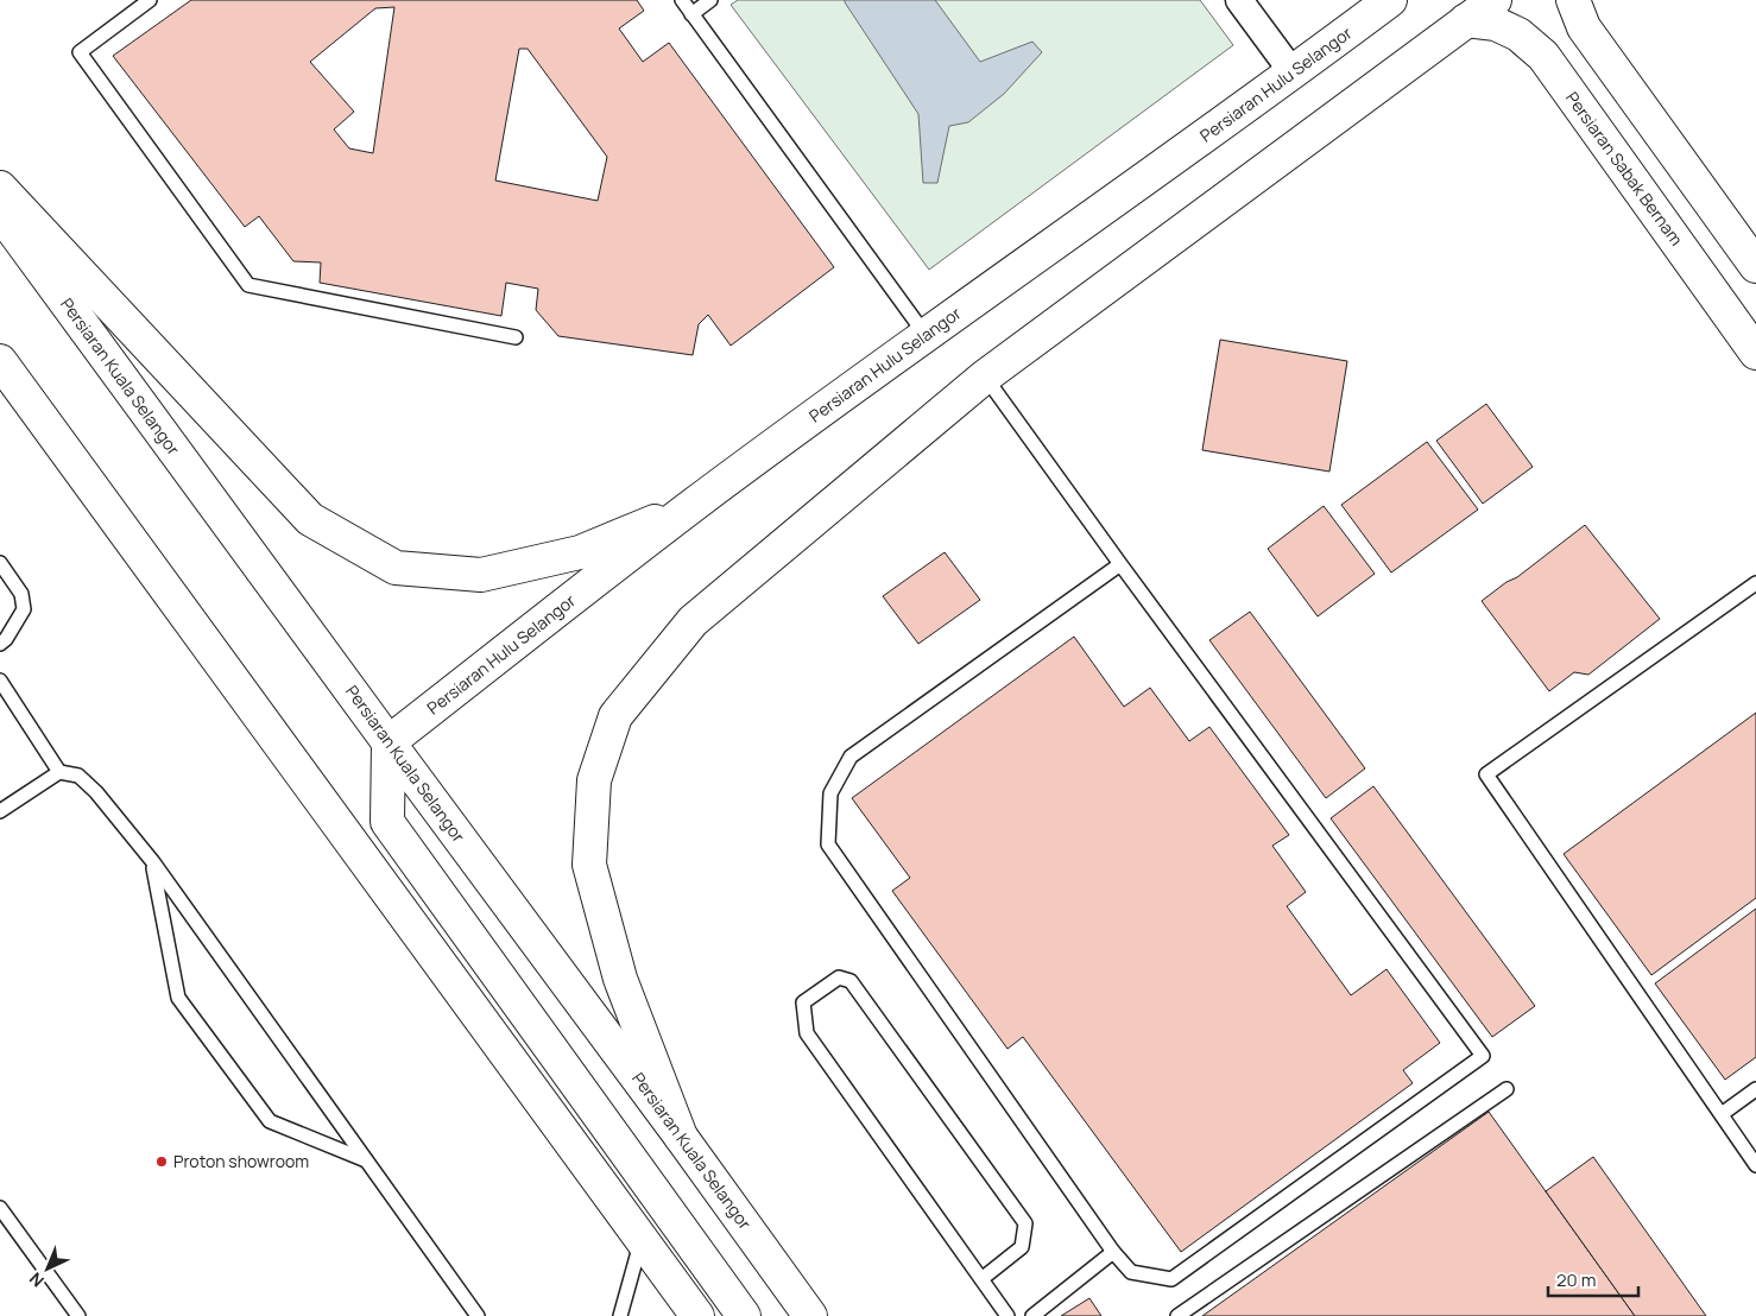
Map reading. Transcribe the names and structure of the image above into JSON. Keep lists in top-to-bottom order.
{
  "streets": {
    "main road": ["Persiaran Hulu Selangor", "Persiaran Sabak Bernam", "Persiaran Kuala Selangor"]
  },
  "crossings": [
    ["Persiaran Hulu Selangor", "Persiaran Kuala Selangor"]
  ],
  "places": ["Proton showroom"],
  "scale_bar": "20 m",
  "north": "bottom left"
}
